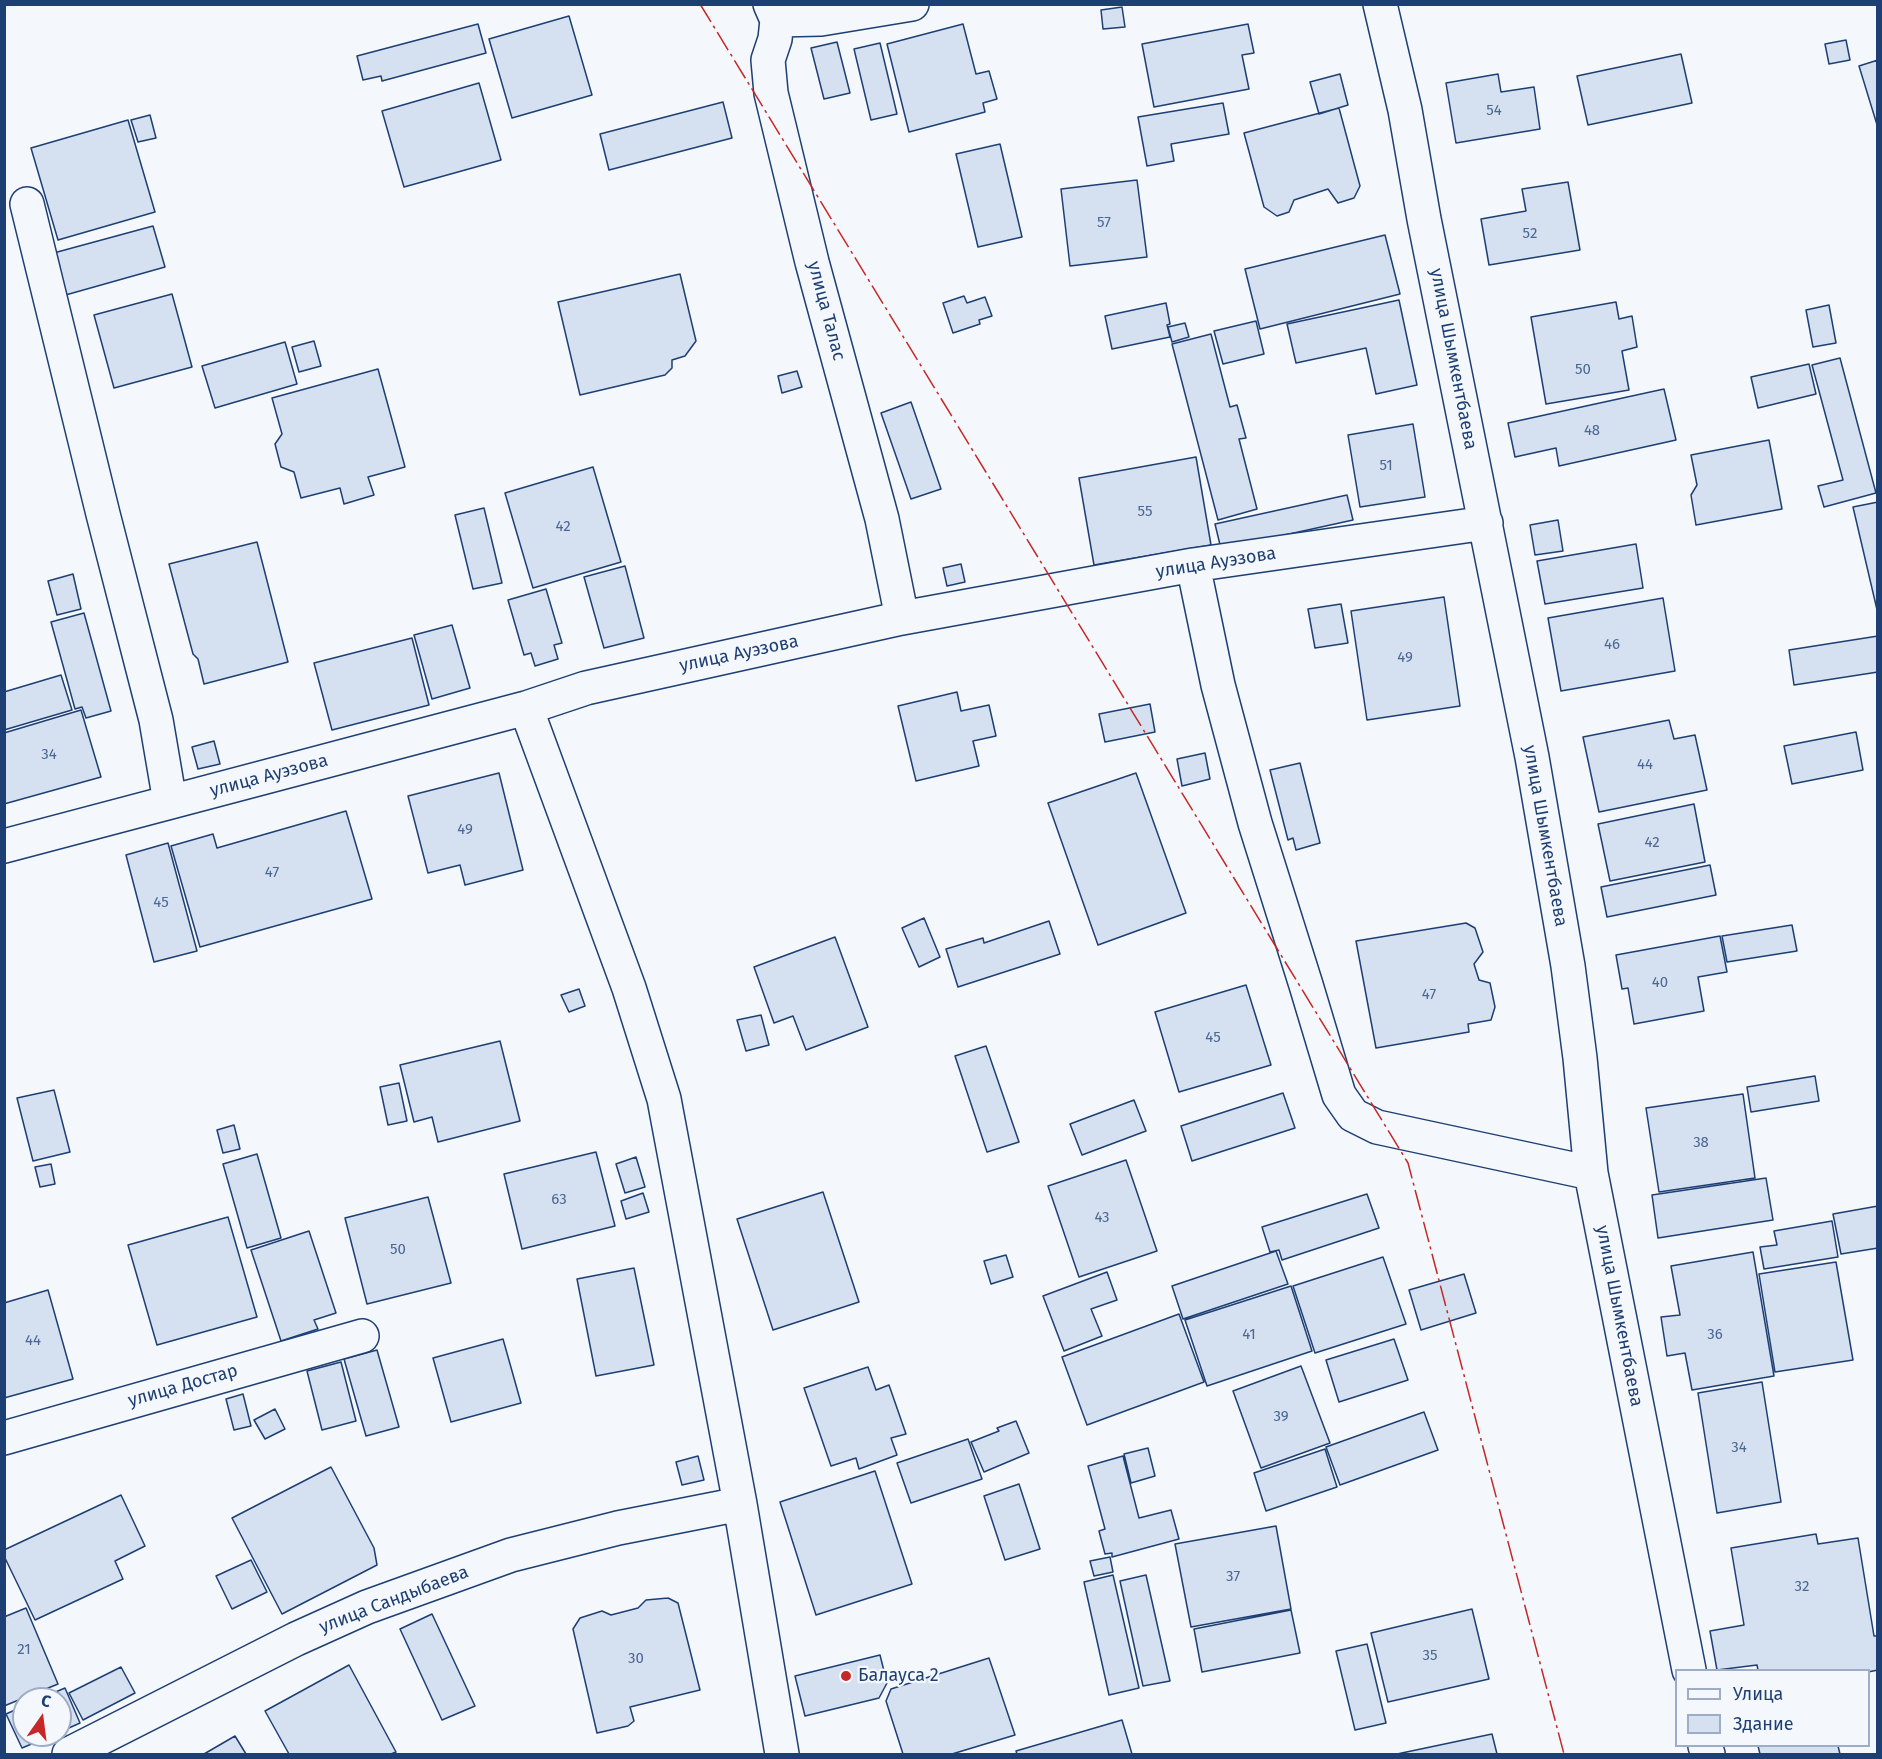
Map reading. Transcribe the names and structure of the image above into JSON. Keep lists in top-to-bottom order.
{
  "streets": {
    "street": [
      "улица Талас",
      "улица Шымкентбаева",
      "улица Ауэзова",
      "улица Достар",
      "улица Сандыбаева"
    ]
  },
  "crossings": [
    ["улица Талас", "улица Ауэзова"],
    ["улица Шымкентбаева", "улица Ауэзова"]
  ],
  "places": ["Балауса 2"],
  "house_numbers": [
    "54",
    "57",
    "52",
    "50",
    "48",
    "51",
    "55",
    "42",
    "46",
    "49",
    "34",
    "44",
    "49",
    "42",
    "47",
    "45",
    "40",
    "47",
    "45",
    "38",
    "63",
    "43",
    "50",
    "41",
    "36",
    "44",
    "39",
    "34",
    "37",
    "32",
    "21",
    "35",
    "30"
  ],
  "legend": ["Улица", "Здание"],
  "north": "top"
}
